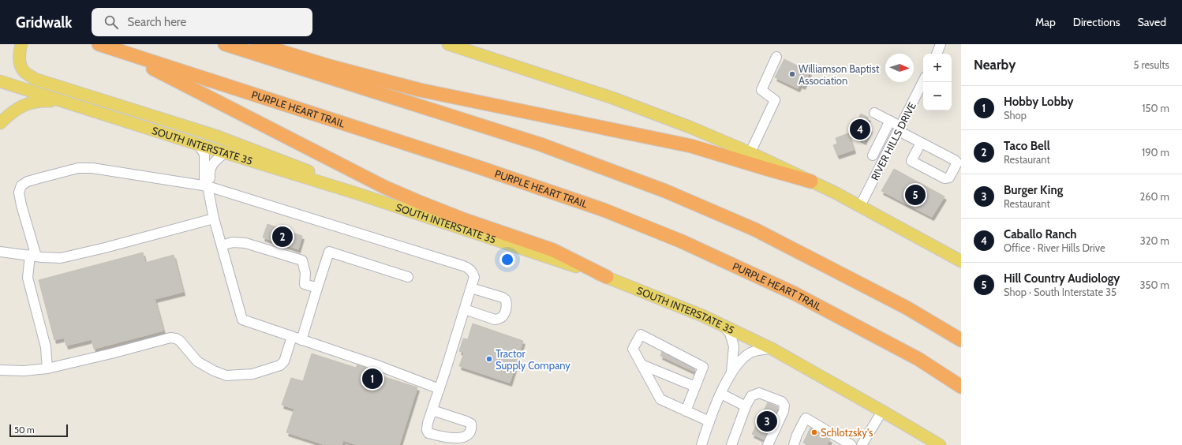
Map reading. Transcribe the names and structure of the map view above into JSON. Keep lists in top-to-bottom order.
{
  "streets": {
    "highway": ["PURPLE HEART TRAIL"],
    "main road": ["SOUTH INTERSTATE 35"],
    "street": ["RIVER HILLS DRIVE"]
  },
  "places": ["Williamson Baptist Association", "Tractor Supply Company", "Schlotzsky's"],
  "scale_bar": "50 m",
  "north": "right",
  "page": {
    "header": "Gridwalk",
    "search": "Search here",
    "nav": ["Map", "Directions", "Saved"],
    "heading": ["Nearby", "5 results"],
    "map_buttons": ["+", "−"],
    "list": [
      {
        "mark": "1",
        "name": "Hobby Lobby",
        "note": "Shop",
        "value": "150 m"
      },
      {
        "mark": "2",
        "name": "Taco Bell",
        "note": "Restaurant",
        "value": "190 m"
      },
      {
        "mark": "3",
        "name": "Burger King",
        "note": "Restaurant",
        "value": "260 m"
      },
      {
        "mark": "4",
        "name": "Caballo Ranch",
        "note": "Office · River Hills Drive",
        "value": "320 m"
      },
      {
        "mark": "5",
        "name": "Hill Country Audiology",
        "note": "Shop · South Interstate 35",
        "value": "350 m"
      }
    ],
    "pins": [
      "4",
      "5",
      "2",
      "1",
      "3"
    ],
    "scale": "50 m"
  }
}
